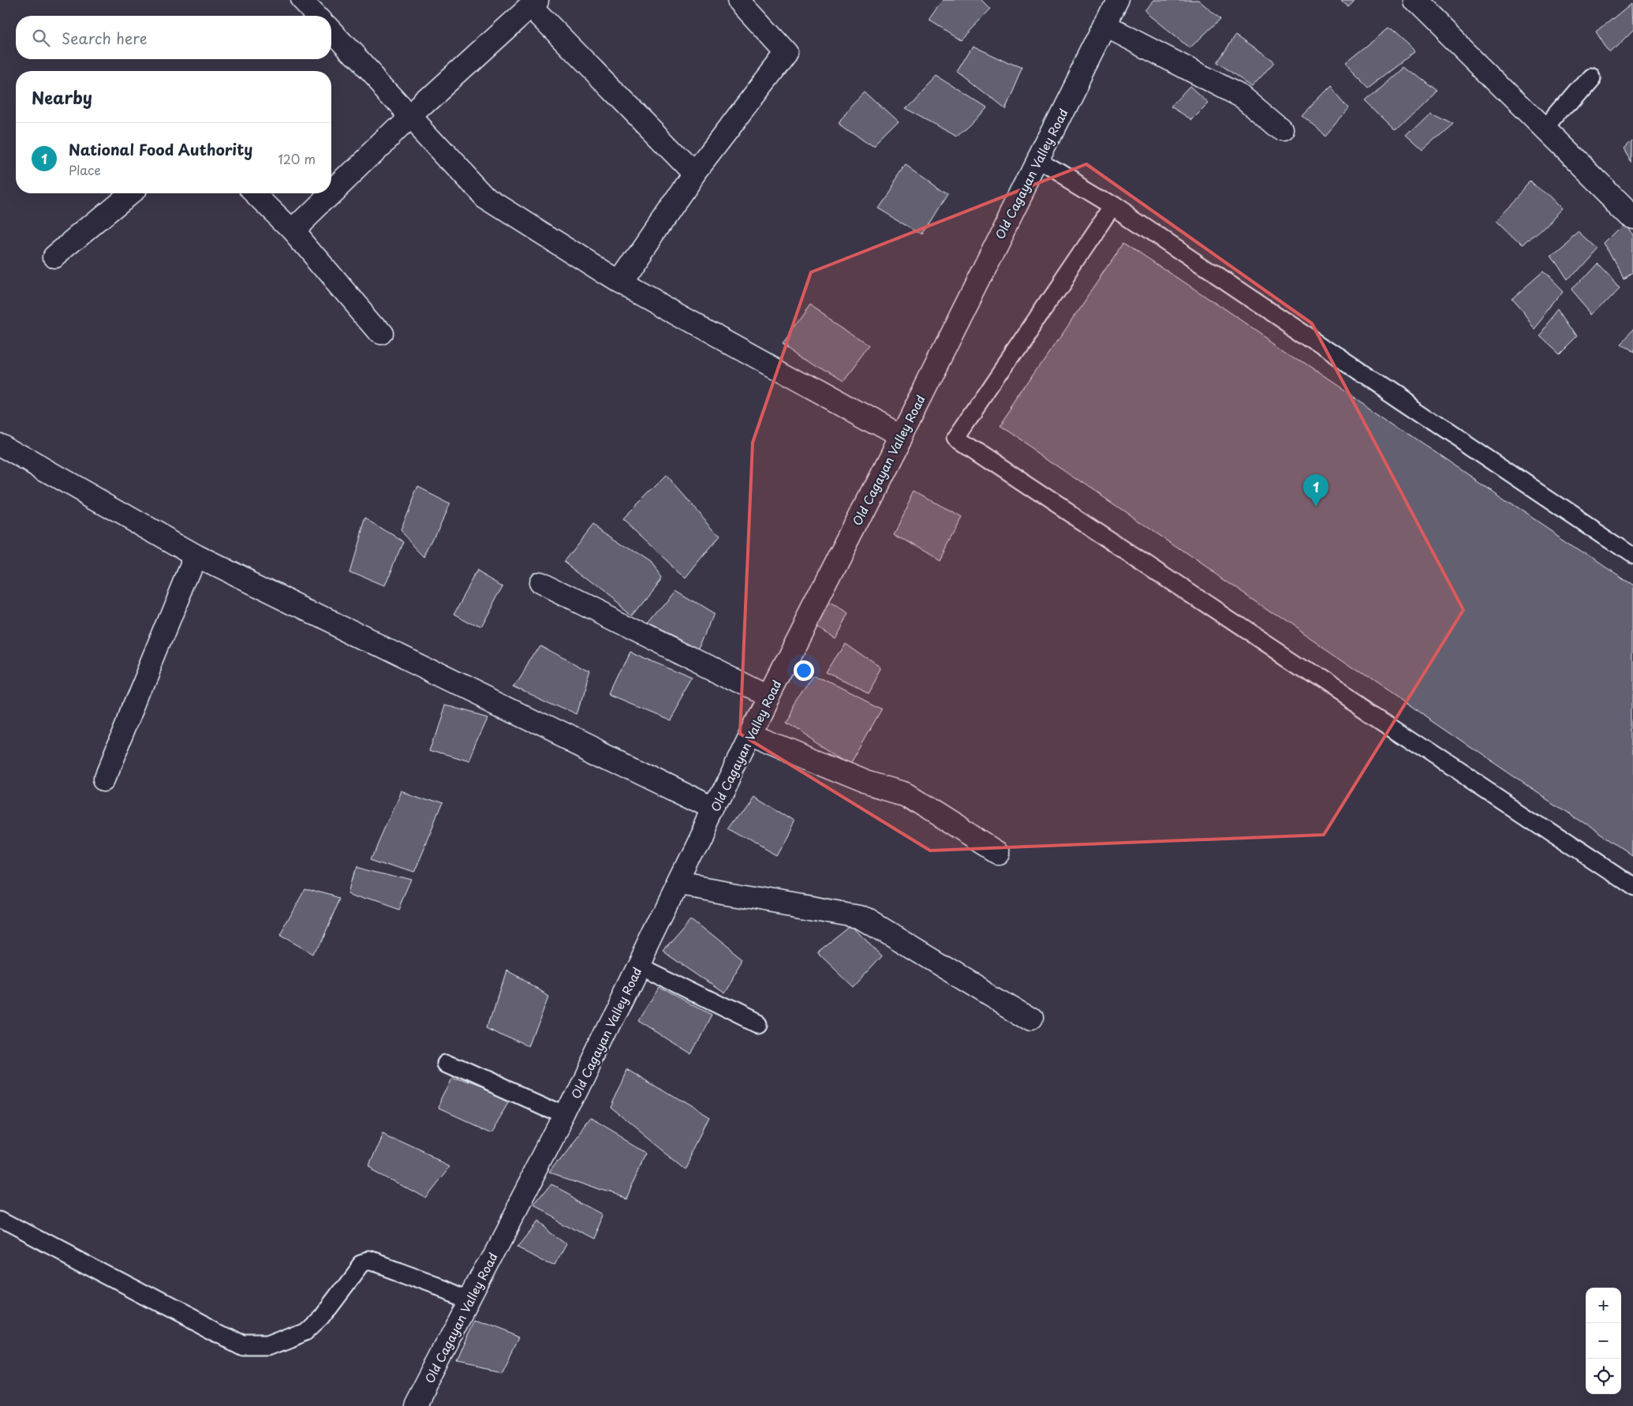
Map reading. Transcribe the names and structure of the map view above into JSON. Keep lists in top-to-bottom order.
{
  "streets": {
    "street": ["Old Cagayan Valley Road"]
  },
  "page": {
    "search": "Search here",
    "heading": "Nearby",
    "list": [
      {
        "mark": "1",
        "name": "National Food Authority",
        "note": "Place",
        "value": "120 m"
      }
    ],
    "pins": "1",
    "map_buttons": ["+", "−"]
  }
}
